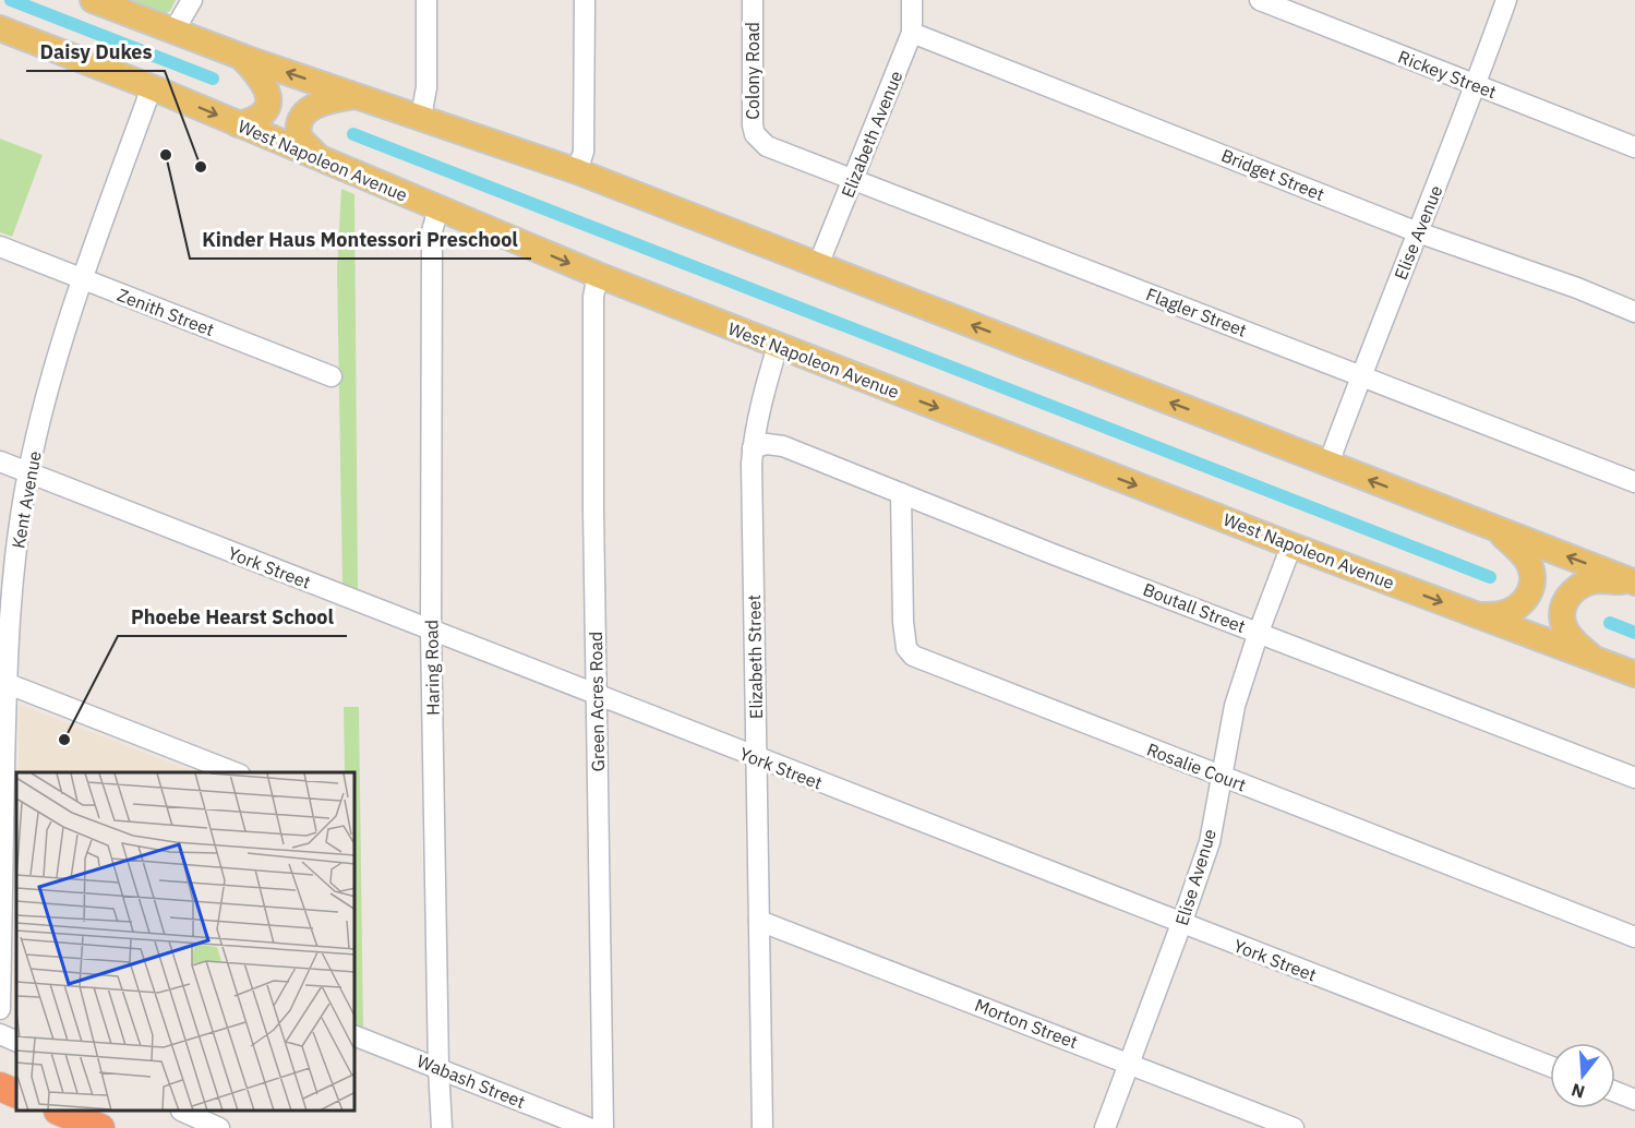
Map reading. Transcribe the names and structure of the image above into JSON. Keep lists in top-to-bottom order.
{
  "streets": {
    "main road": ["West Napoleon Avenue"],
    "street": [
      "Colony Road",
      "Rickey Street",
      "Elizabeth Avenue",
      "Bridget Street",
      "Elise Avenue",
      "Zenith Street",
      "Flagler Street",
      "Kent Avenue",
      "York Street",
      "Boutall Street",
      "Elizabeth Street",
      "Haring Road",
      "Green Acres Road",
      "Rosalie Court",
      "Morton Street",
      "Wabash Street"
    ]
  },
  "crossings": [
    ["Colony Road", "Flagler Street"],
    ["Rickey Street", "Elise Avenue"],
    ["Elizabeth Avenue", "Bridget Street"],
    ["Elizabeth Avenue", "Flagler Street"],
    ["West Napoleon Avenue", "Elise Avenue"],
    ["West Napoleon Avenue", "Kent Avenue"],
    ["West Napoleon Avenue", "Elizabeth Street"],
    ["West Napoleon Avenue", "Haring Road"],
    ["West Napoleon Avenue", "Green Acres Road"],
    ["Bridget Street", "Elise Avenue"],
    ["Elise Avenue", "Flagler Street"],
    ["Elise Avenue", "York Street"],
    ["Elise Avenue", "Boutall Street"],
    ["Elise Avenue", "Rosalie Court"],
    ["Elise Avenue", "Morton Street"],
    ["Zenith Street", "Kent Avenue"],
    ["Kent Avenue", "York Street"],
    ["York Street", "Elizabeth Street"],
    ["York Street", "Haring Road"],
    ["York Street", "Green Acres Road"],
    ["Boutall Street", "Elizabeth Street"],
    ["Boutall Street", "Rosalie Court"],
    ["Elizabeth Street", "Morton Street"],
    ["Haring Road", "Wabash Street"]
  ],
  "places": ["Kinder Haus Montessori Preschool", "Daisy Dukes", "Phoebe Hearst School"],
  "north": "bottom"
}
